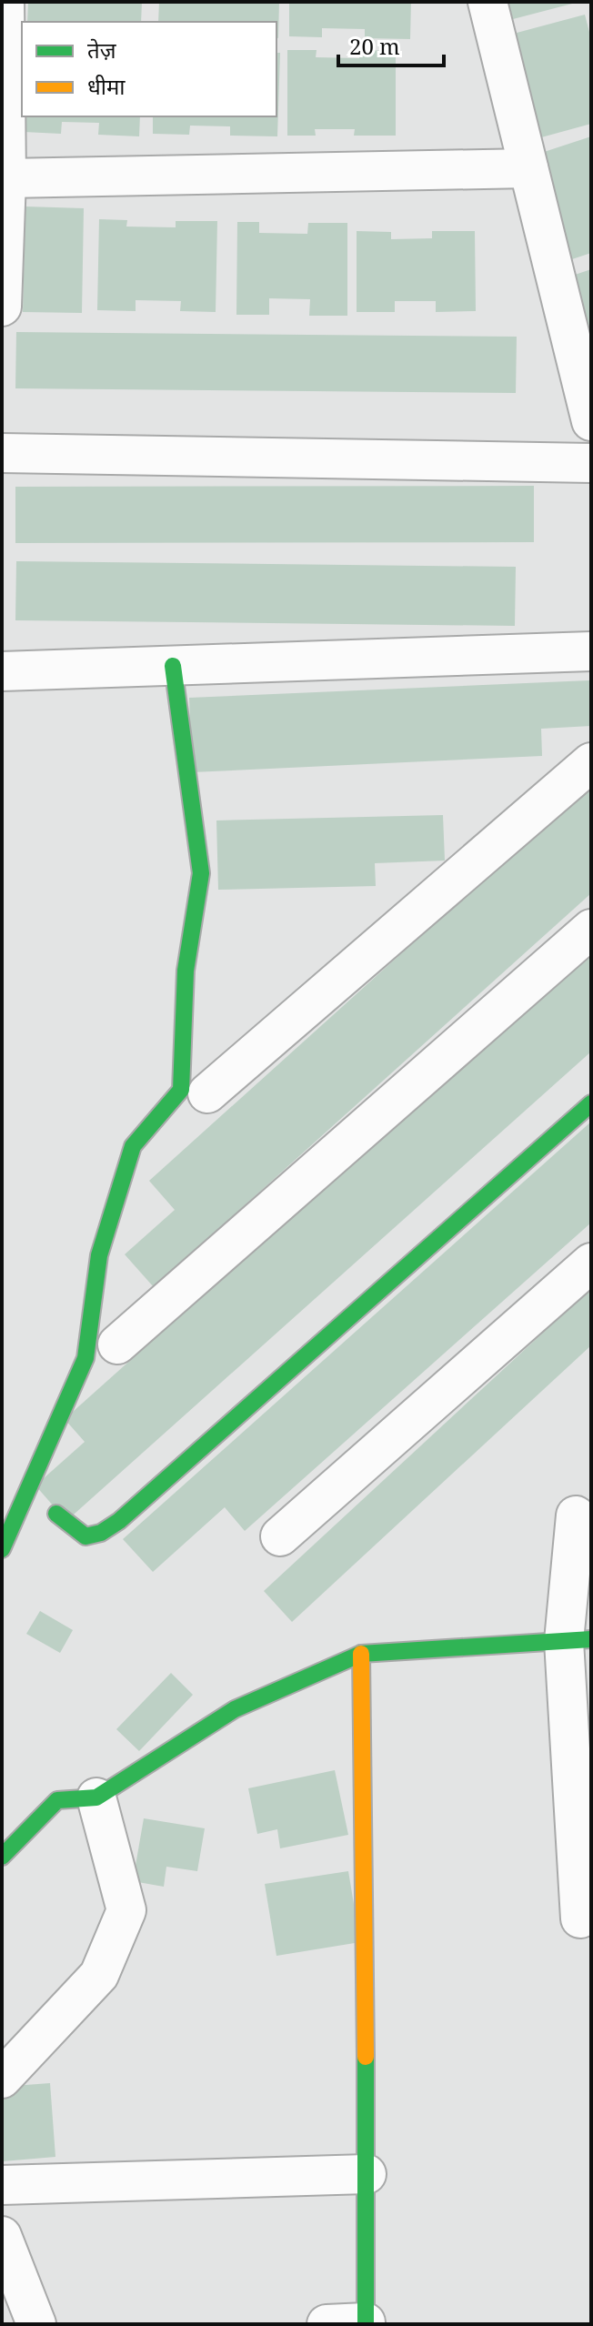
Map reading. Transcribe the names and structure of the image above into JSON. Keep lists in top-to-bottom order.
{
  "legend": ["तेज़", "धीमा"],
  "scale_bar": "20 m"
}
